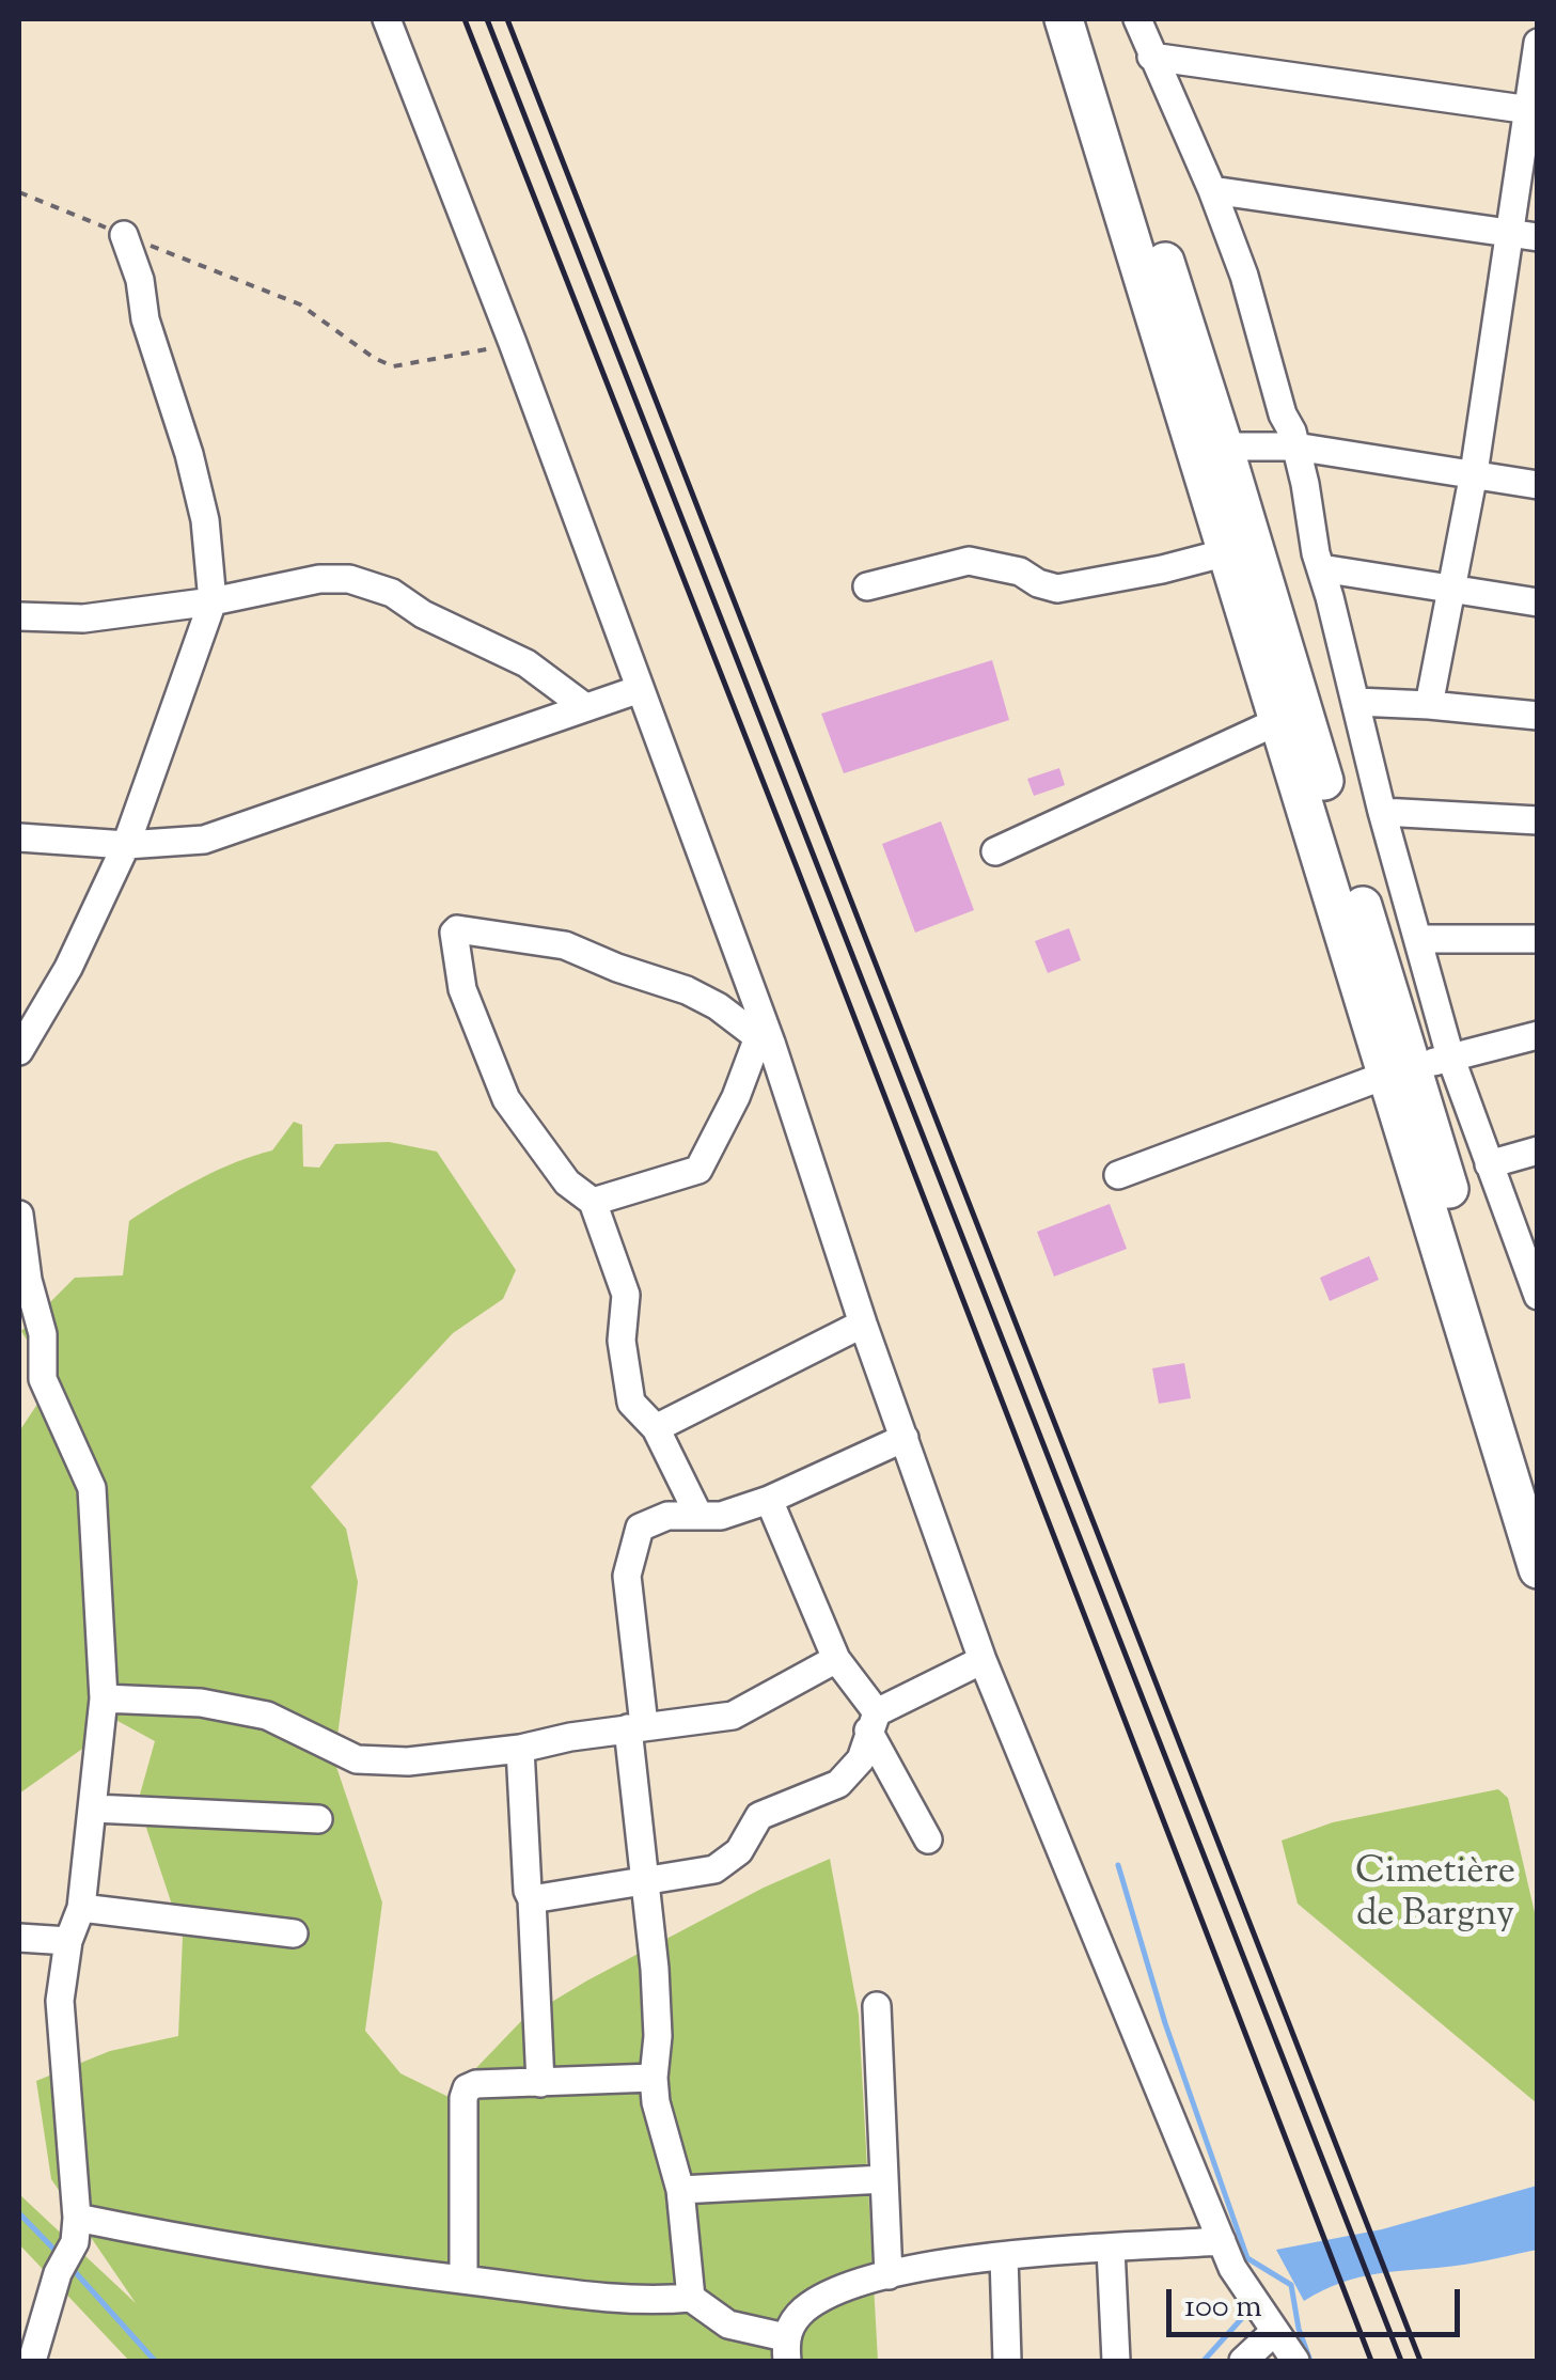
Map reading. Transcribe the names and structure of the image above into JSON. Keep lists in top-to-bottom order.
{
  "parks": ["Cimetière de Bargny"],
  "scale_bar": "100 m"
}
